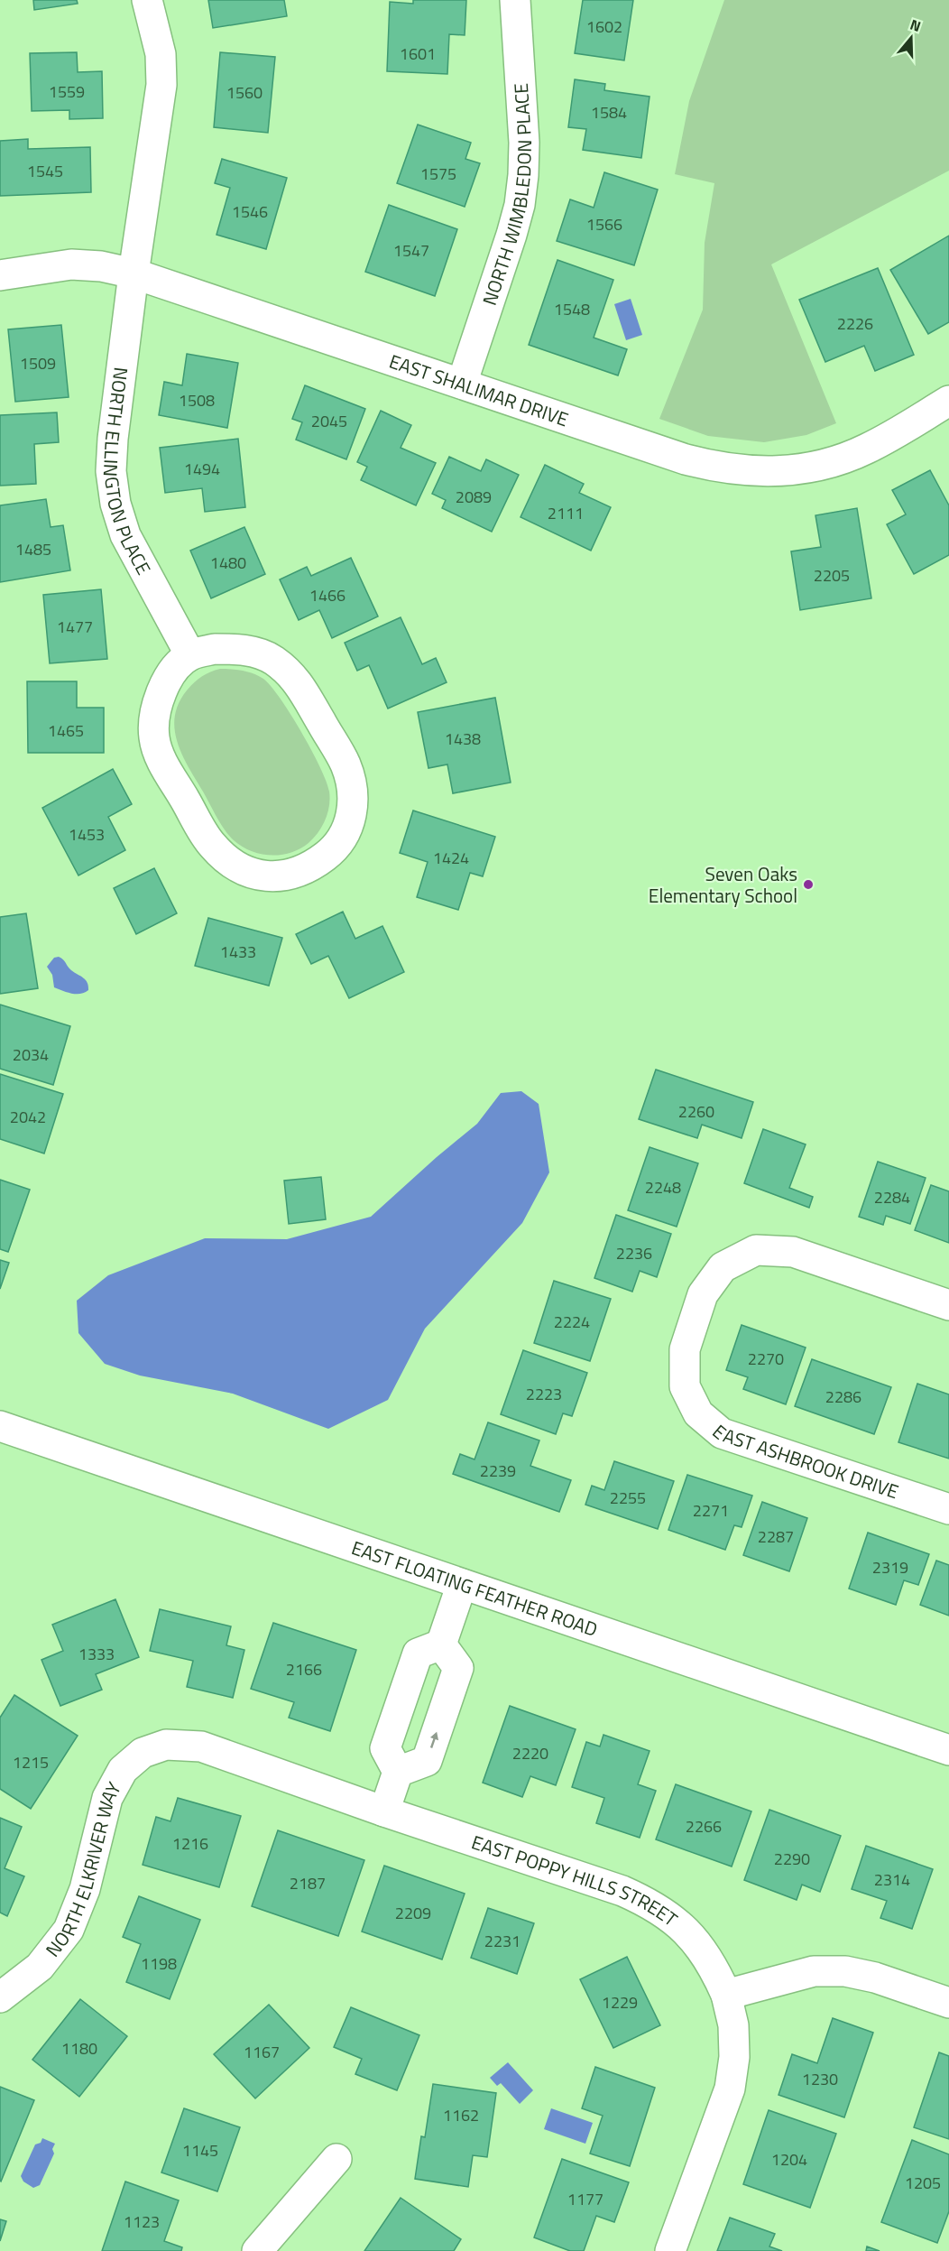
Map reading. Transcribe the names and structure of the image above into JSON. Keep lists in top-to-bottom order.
{
  "streets": {
    "street": [
      "NORTH WIMBLEDON PLACE",
      "EAST SHALIMAR DRIVE",
      "NORTH ELLINGTON PLACE",
      "EAST ASHBROOK DRIVE",
      "EAST FLOATING FEATHER ROAD",
      "NORTH ELKRIVER WAY",
      "EAST POPPY HILLS STREET"
    ]
  },
  "crossings": [
    ["NORTH WIMBLEDON PLACE", "EAST SHALIMAR DRIVE"],
    ["EAST SHALIMAR DRIVE", "NORTH ELLINGTON PLACE"],
    ["NORTH ELKRIVER WAY", "EAST POPPY HILLS STREET"]
  ],
  "places": ["Seven Oaks Elementary School"],
  "house_numbers": [
    "1602",
    "1601",
    "1559",
    "1560",
    "1584",
    "1545",
    "1575",
    "1546",
    "1566",
    "1547",
    "1548",
    "2226",
    "1509",
    "1508",
    "2045",
    "1494",
    "2089",
    "2111",
    "1485",
    "1480",
    "2205",
    "1466",
    "1477",
    "1465",
    "1438",
    "1453",
    "1424",
    "1433",
    "2034",
    "2260",
    "2042",
    "2248",
    "2284",
    "2236",
    "2224",
    "2270",
    "2223",
    "2286",
    "2239",
    "2255",
    "2271",
    "2287",
    "2319",
    "1333",
    "2166",
    "2220",
    "1215",
    "2266",
    "1216",
    "2290",
    "2314",
    "2187",
    "2209",
    "2231",
    "1198",
    "1229",
    "1180",
    "1167",
    "1230",
    "1162",
    "1145",
    "1204",
    "1205",
    "1177",
    "1123"
  ],
  "north": "top"
}
